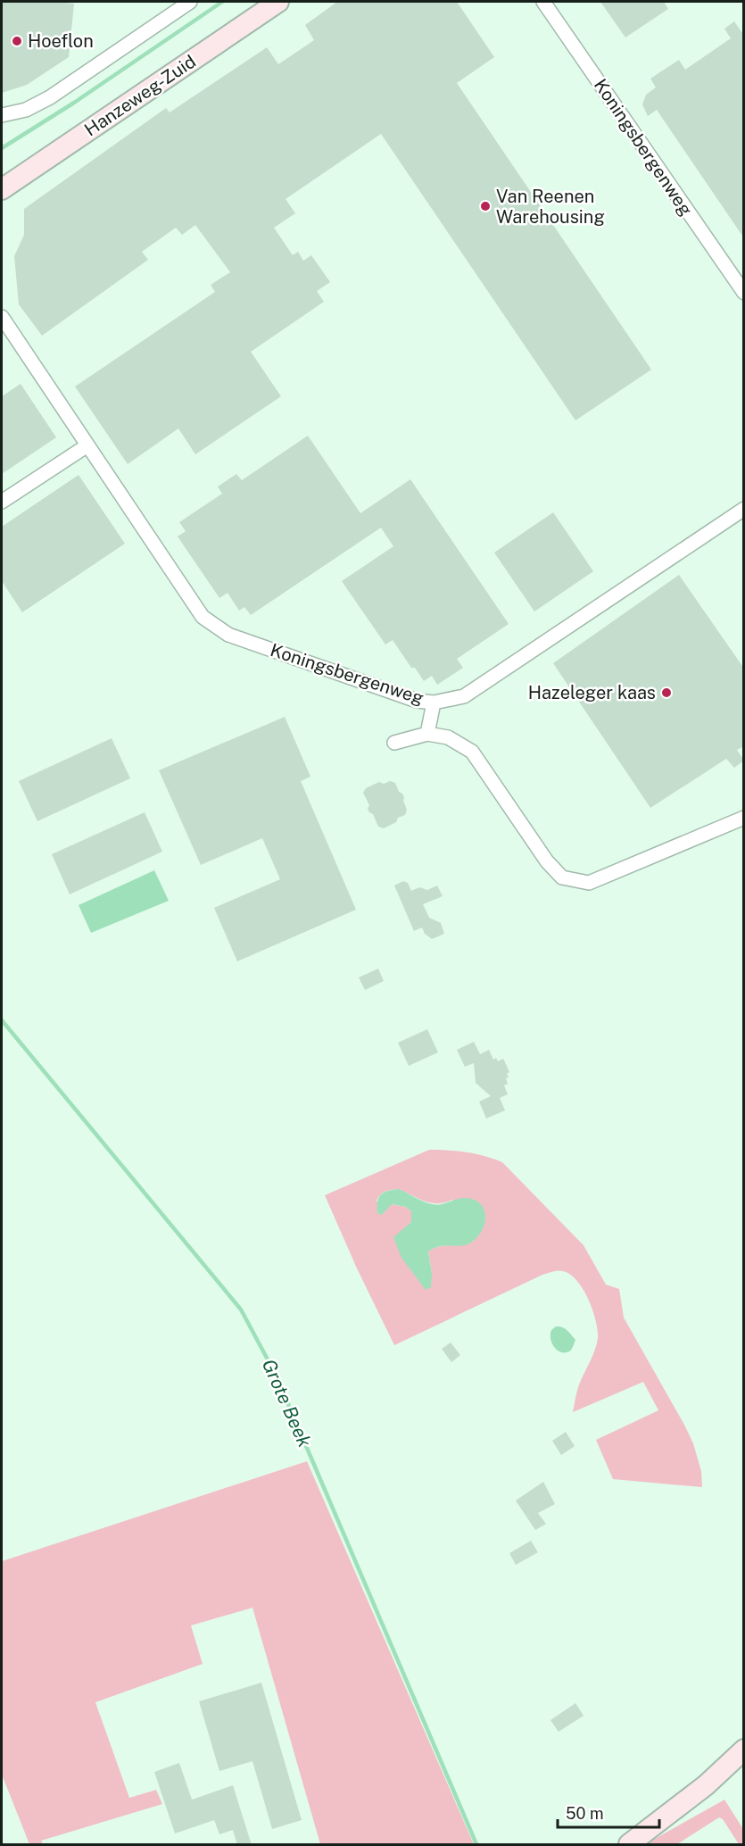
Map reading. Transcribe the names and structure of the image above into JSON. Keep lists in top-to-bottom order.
{
  "streets": {
    "street": ["Hanzeweg-Zuid", "Koningsbergenweg"]
  },
  "water": ["Grote Beek"],
  "places": ["Hoeflon", "Van Reenen Warehousing", "Hazeleger kaas"],
  "scale_bar": "50 m"
}
